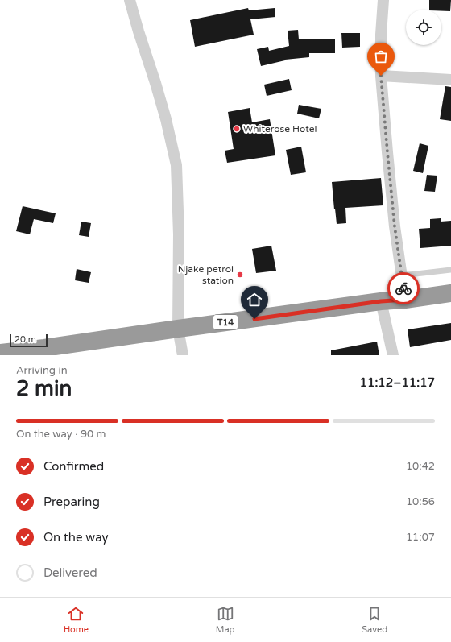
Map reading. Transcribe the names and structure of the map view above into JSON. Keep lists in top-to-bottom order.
{
  "streets": {
    "highway": ["T14"]
  },
  "places": ["Whiterose Hotel", "Njake petrol station"],
  "scale_bar": "20 m",
  "page": {
    "scale": "20 m",
    "heading": ["2 min", "Arriving in", "11:12–11:17"],
    "bar": "On the way · 90 m",
    "list": [
      ["Confirmed", "10:42"],
      ["Preparing", "10:56"],
      ["On the way", "11:07"],
      "Delivered"
    ],
    "tabs": ["Home", "Map", "Saved"]
  }
}
